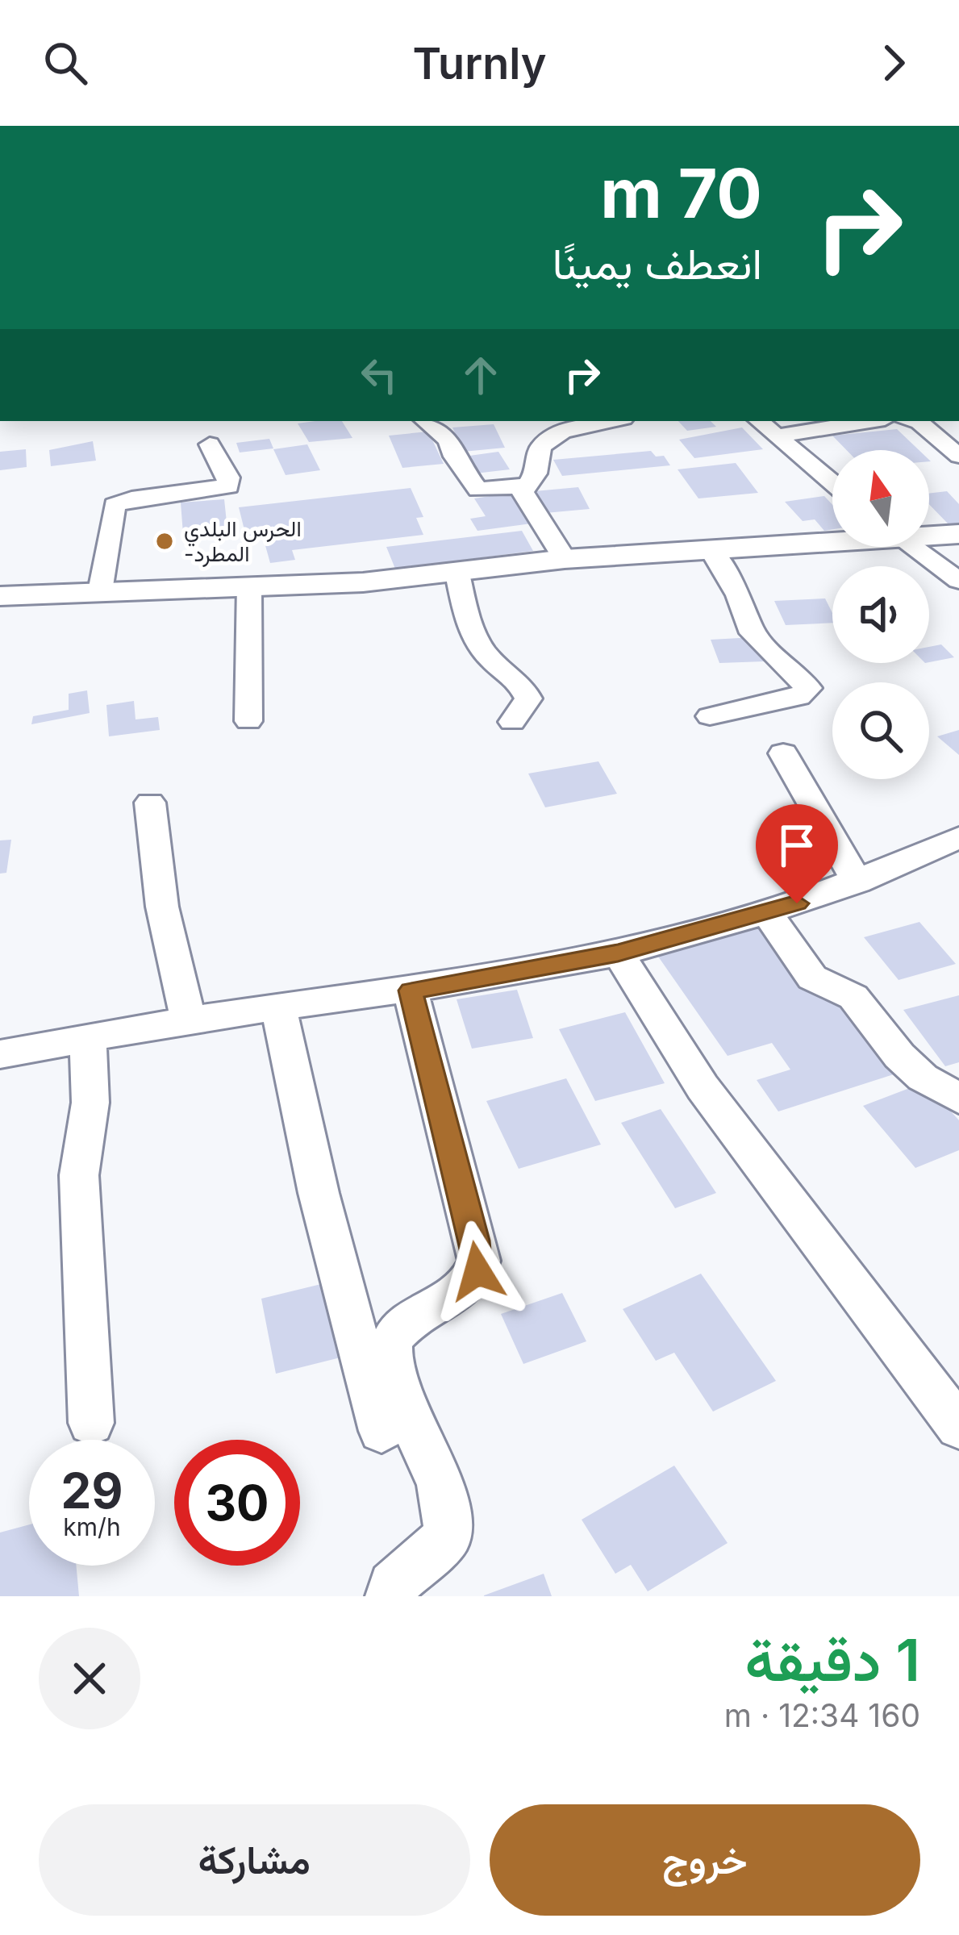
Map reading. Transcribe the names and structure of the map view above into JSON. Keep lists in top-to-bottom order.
{
  "places": ["الحرس البلدي -المطرد"],
  "north": "top",
  "page": {
    "header": "Turnly",
    "turn": ["70 m", "انعطف يمينًا"],
    "speed": "29 km/h",
    "limit": "30",
    "heading": ["1 دقيقة", "160 m · 12:34"],
    "buttons": ["خروج", "مشاركة"]
  }
}
